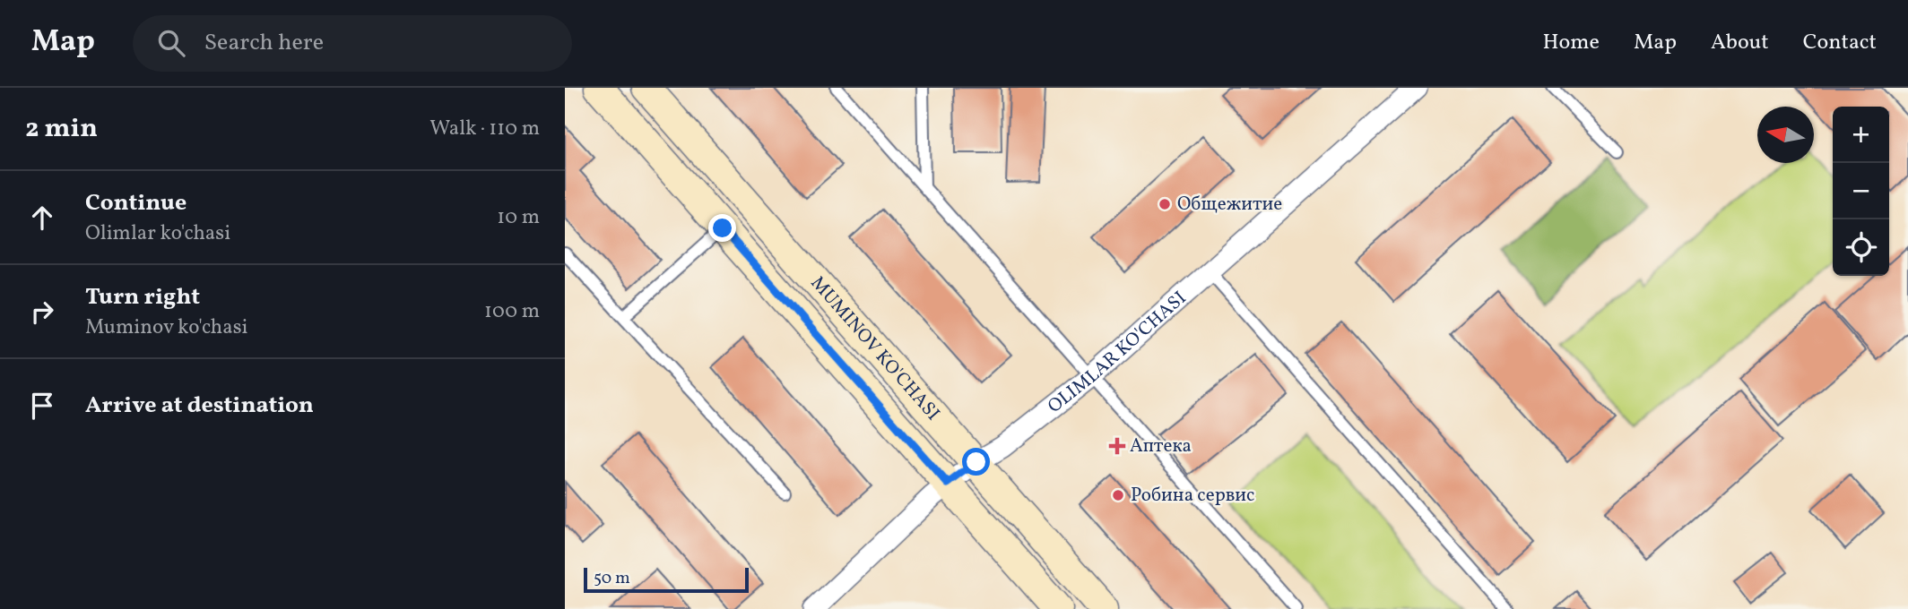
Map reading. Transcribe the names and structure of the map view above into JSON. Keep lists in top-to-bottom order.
{
  "streets": {
    "main road": ["MUMINOV KO'CHASI"],
    "street": ["OLIMLAR KO'CHASI"]
  },
  "crossings": [
    ["MUMINOV KO'CHASI", "OLIMLAR KO'CHASI"]
  ],
  "places": {
    "other": ["Общежитие", "Робина сервис"],
    "health": ["Аптека"]
  },
  "scale_bar": "50 m",
  "north": "left",
  "page": {
    "header": "Map",
    "search": "Search here",
    "nav": [
      "Home",
      "Map",
      "About",
      "Contact"
    ],
    "heading": ["2 min", "Walk · 110 m"],
    "map_buttons": ["+", "−"],
    "list": [
      ["Continue", "Olimlar ko'chasi", "10 m"],
      ["Turn right", "Muminov ko'chasi", "100 m"],
      "Arrive at destination"
    ],
    "scale": "50 m"
  }
}
